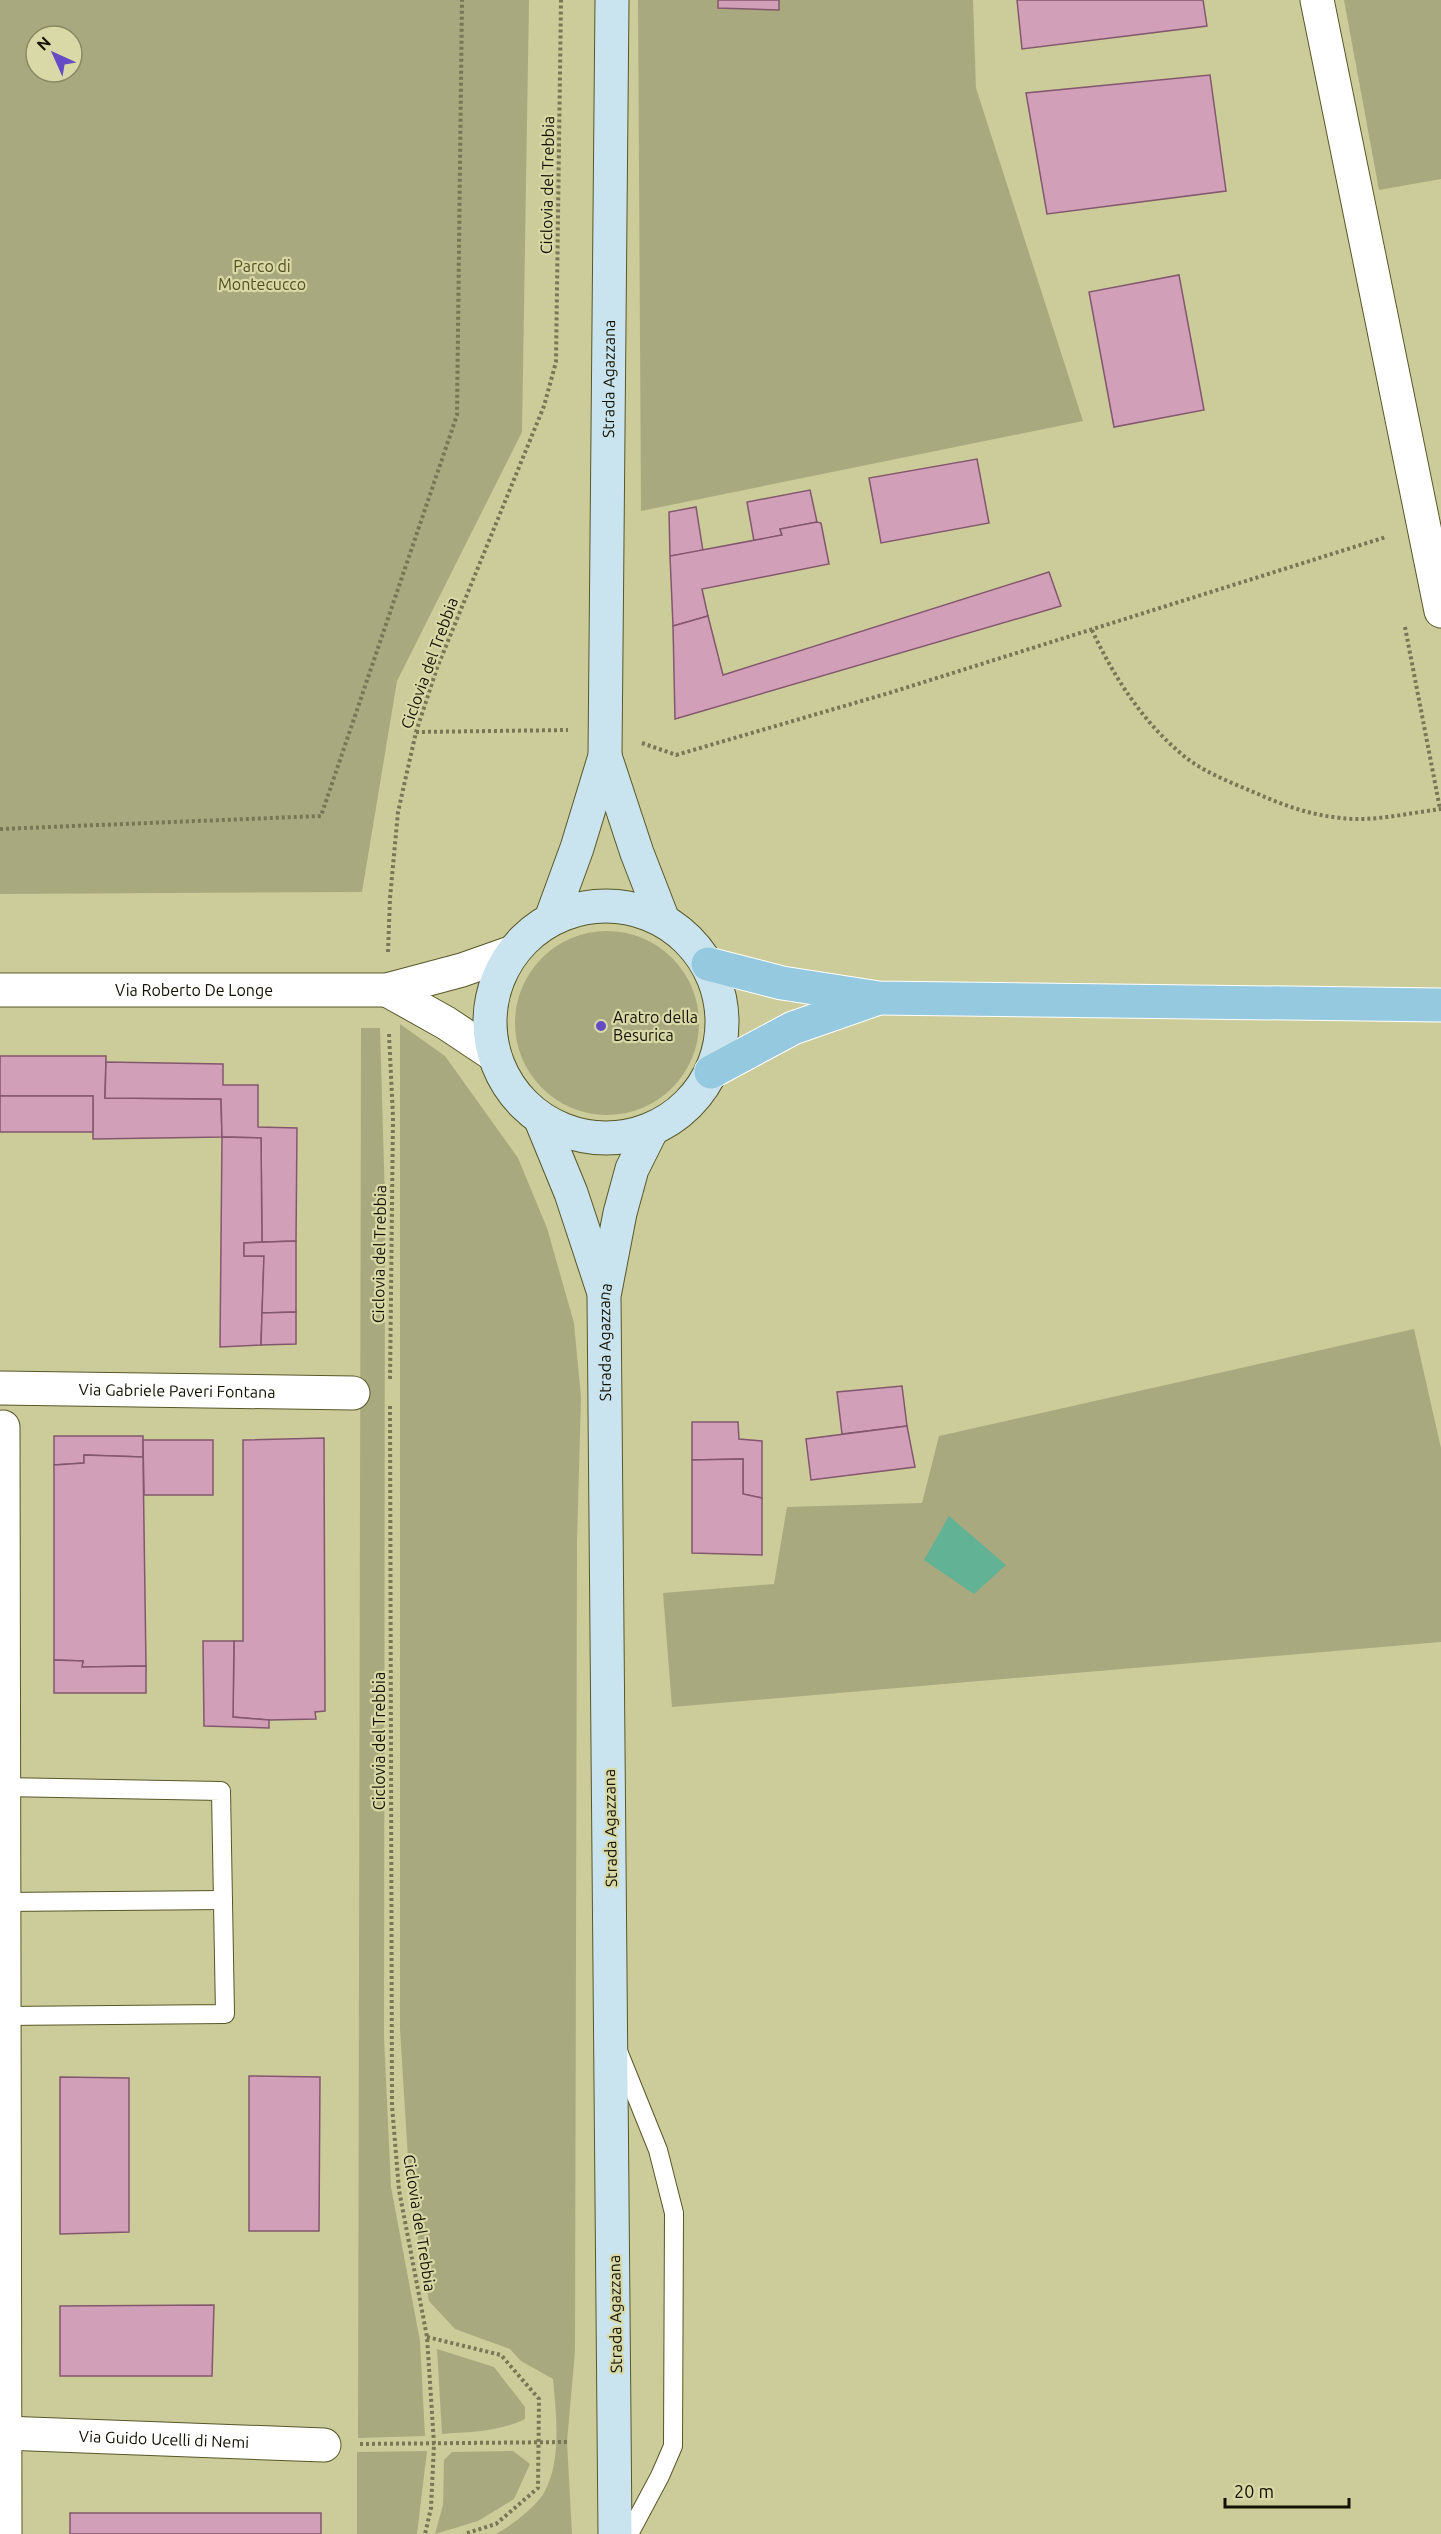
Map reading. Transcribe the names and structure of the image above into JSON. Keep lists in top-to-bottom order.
{
  "streets": {
    "main road": ["Strada Agazzana"],
    "street": ["Via Roberto De Longe", "Via Gabriele Paveri Fontana", "Via Guido Ucelli di Nemi"],
    "path": ["Ciclovia del Trebbia"]
  },
  "crossings": [
    ["Ciclovia del Trebbia", "Via Roberto De Longe"]
  ],
  "parks": ["Parco di Montecucco"],
  "places": ["Aratro della Besurica"],
  "scale_bar": "20 m",
  "north": "top left"
}
